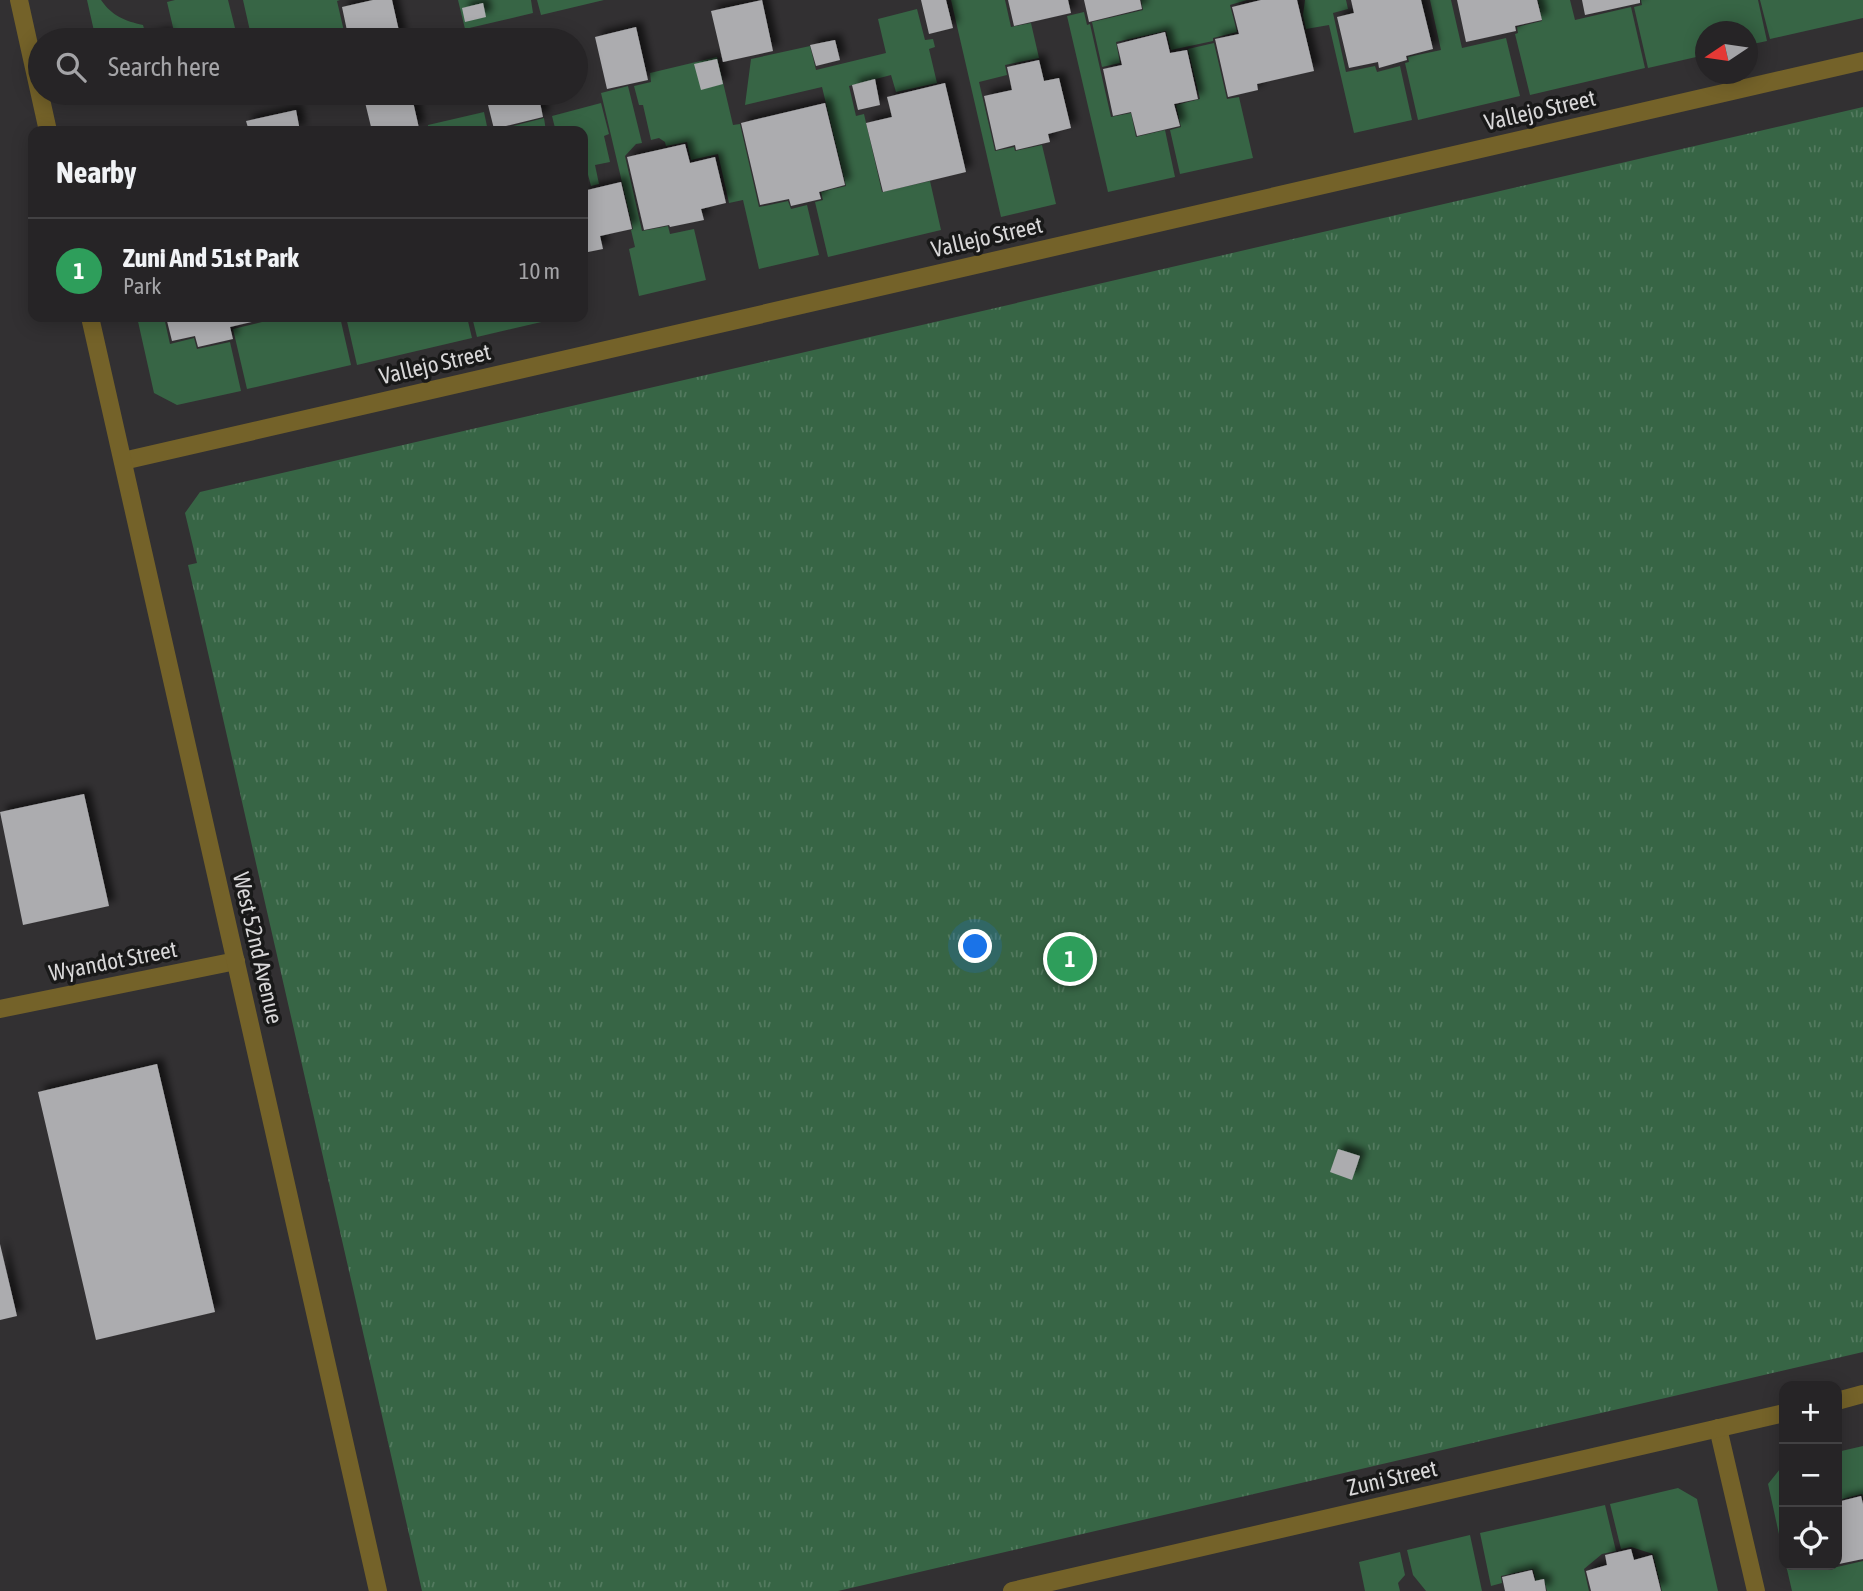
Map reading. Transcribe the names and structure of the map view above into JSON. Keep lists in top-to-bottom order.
{
  "streets": {
    "street": [
      "Vallejo Street",
      "West 52nd Avenue",
      "Wyandot Street",
      "Zuni Street"
    ]
  },
  "crossings": [
    ["Vallejo Street", "West 52nd Avenue"],
    ["West 52nd Avenue", "Wyandot Street"]
  ],
  "north": "left",
  "page": {
    "search": "Search here",
    "heading": "Nearby",
    "list": [
      {
        "mark": "1",
        "name": "Zuni And 51st Park",
        "note": "Park",
        "value": "10 m"
      }
    ],
    "pins": "1",
    "map_buttons": ["+", "−"]
  }
}
